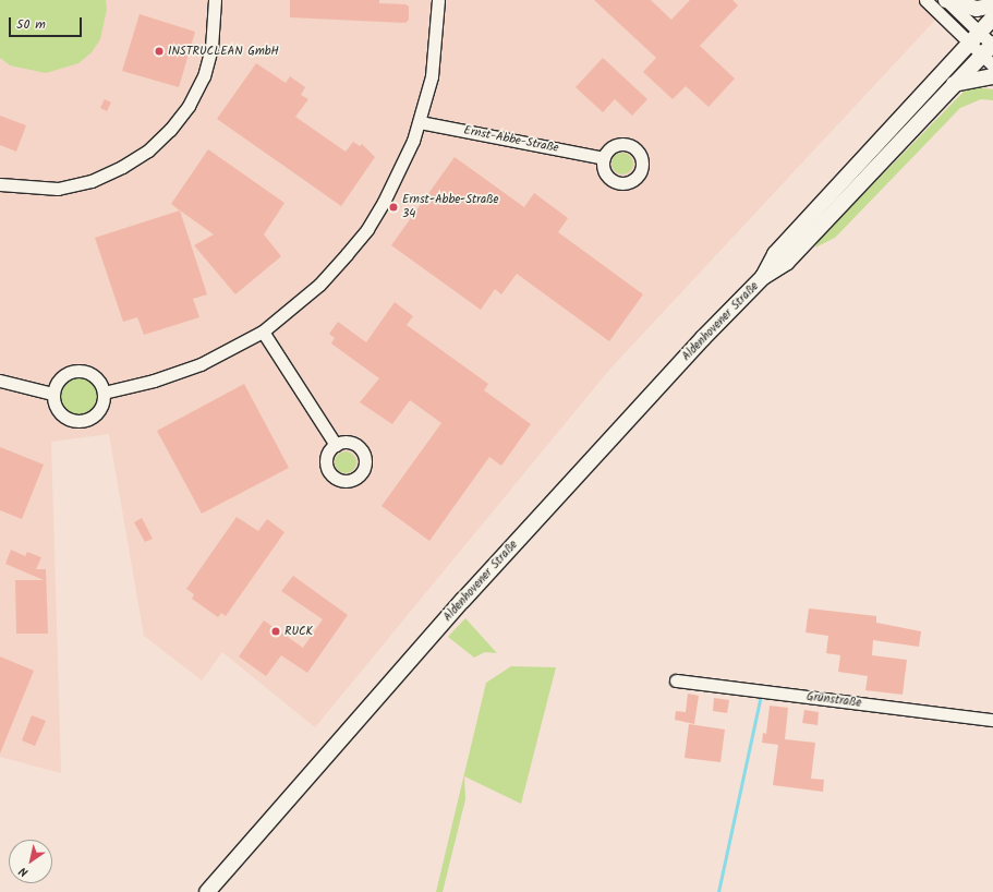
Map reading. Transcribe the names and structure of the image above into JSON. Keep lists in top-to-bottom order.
{
  "streets": {
    "main road": ["Aldenhovener Straße"],
    "street": ["Ernst-Abbe-Straße", "Grünstraße"]
  },
  "places": ["INSTRUCLEAN GmbH", "Ernst-Abbe-Straße 34", "RUCK"],
  "scale_bar": "50 m",
  "north": "bottom left"
}
